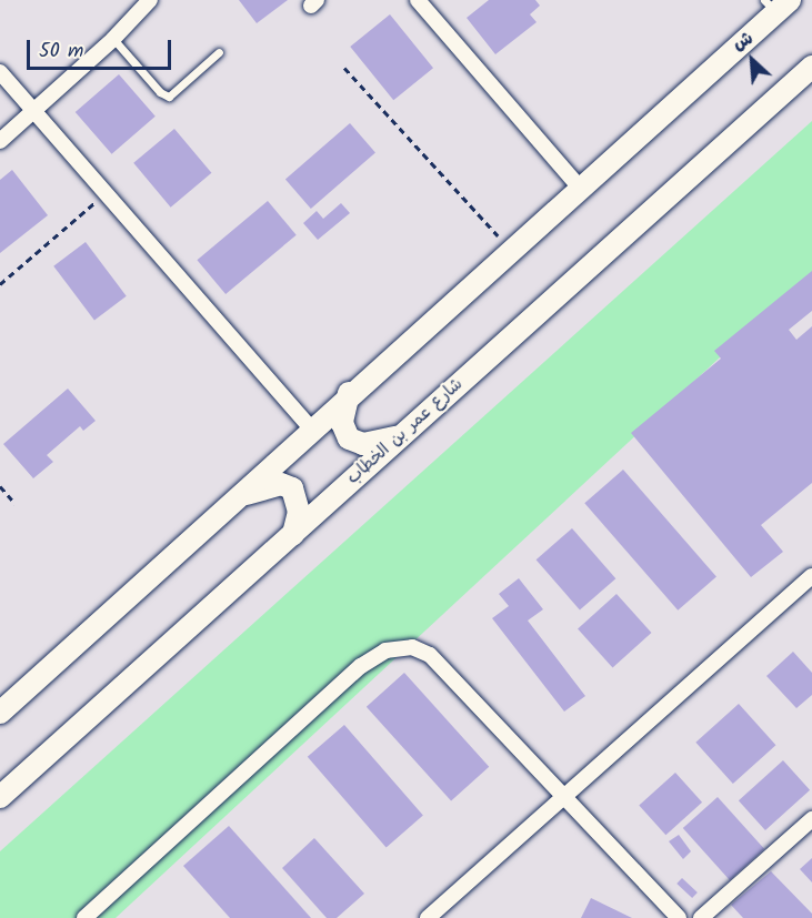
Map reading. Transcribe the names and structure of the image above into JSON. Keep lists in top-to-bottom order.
{
  "streets": {
    "street": ["شارع عمر بن الخطاب"]
  },
  "scale_bar": "50 m",
  "north": "top left"
}
